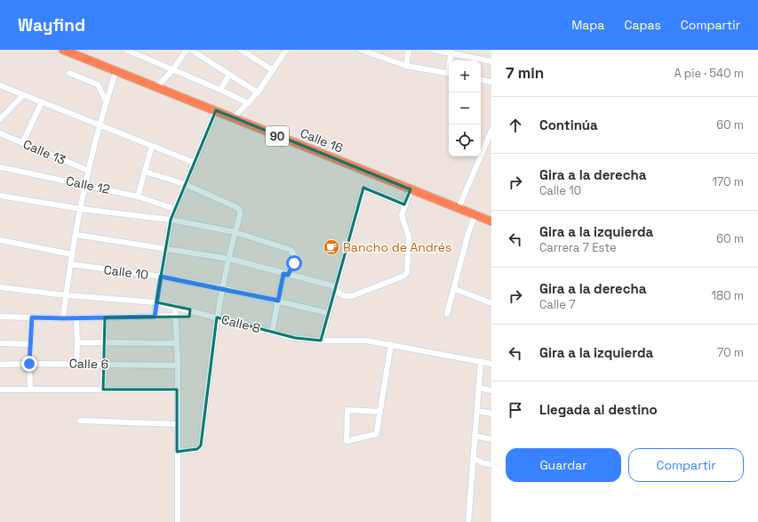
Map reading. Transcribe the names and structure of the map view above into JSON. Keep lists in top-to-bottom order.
{
  "streets": {
    "highway": ["90", "Calle 16"],
    "street": [
      "Calle 13",
      "Calle 12",
      "Calle 10",
      "Calle 8",
      "Calle 6"
    ]
  },
  "places": {
    "cafe": ["Rancho de Andrés"]
  },
  "page": {
    "header": "Wayfind",
    "nav": ["Mapa", "Capas", "Compartir"],
    "heading": ["7 min", "A pie · 540 m"],
    "map_buttons": ["+", "−"],
    "list": [
      ["Continúa", "60 m"],
      ["Gira a la derecha", "Calle 10", "170 m"],
      ["Gira a la izquierda", "Carrera 7 Este", "60 m"],
      ["Gira a la derecha", "Calle 7", "180 m"],
      ["Gira a la izquierda", "70 m"],
      "Llegada al destino"
    ],
    "buttons": ["Guardar", "Compartir"]
  }
}
